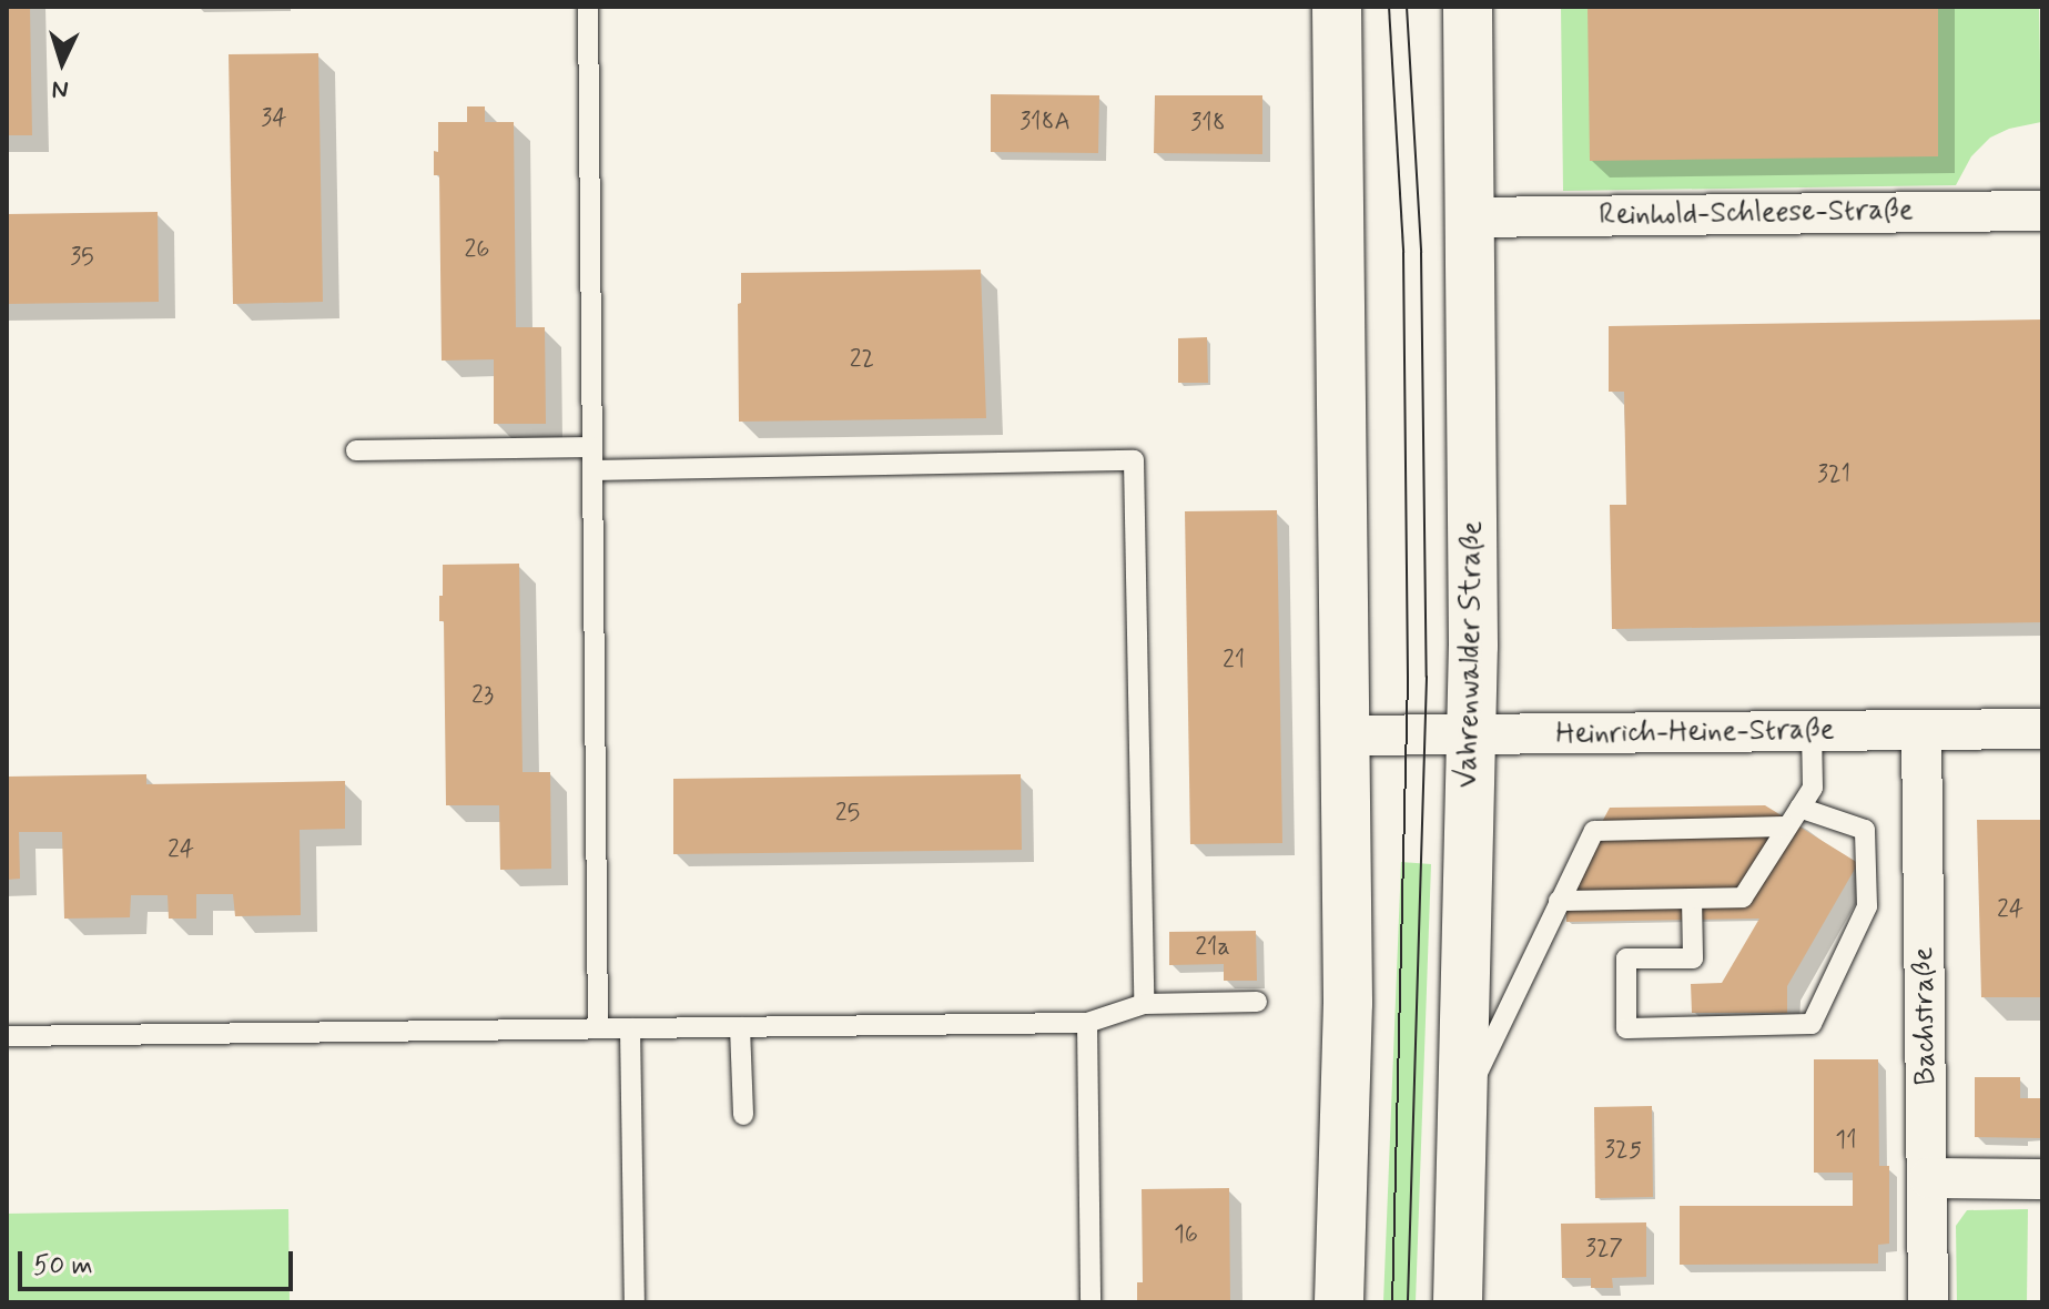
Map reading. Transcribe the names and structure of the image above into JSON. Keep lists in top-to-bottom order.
{
  "streets": {
    "main road": ["Vahrenwalder Straße"],
    "street": ["Reinhold-Schleese-Straße", "Heinrich-Heine-Straße", "Bachstraße"]
  },
  "crossings": [
    ["Reinhold-Schleese-Straße", "Vahrenwalder Straße"],
    ["Vahrenwalder Straße", "Heinrich-Heine-Straße"],
    ["Heinrich-Heine-Straße", "Bachstraße"]
  ],
  "house_numbers": [
    "34",
    "318A",
    "318",
    "26",
    "35",
    "22",
    "321",
    "21",
    "23",
    "25",
    "24",
    "24",
    "21a",
    "11",
    "325",
    "16",
    "327"
  ],
  "scale_bar": "50 m",
  "north": "bottom"
}
